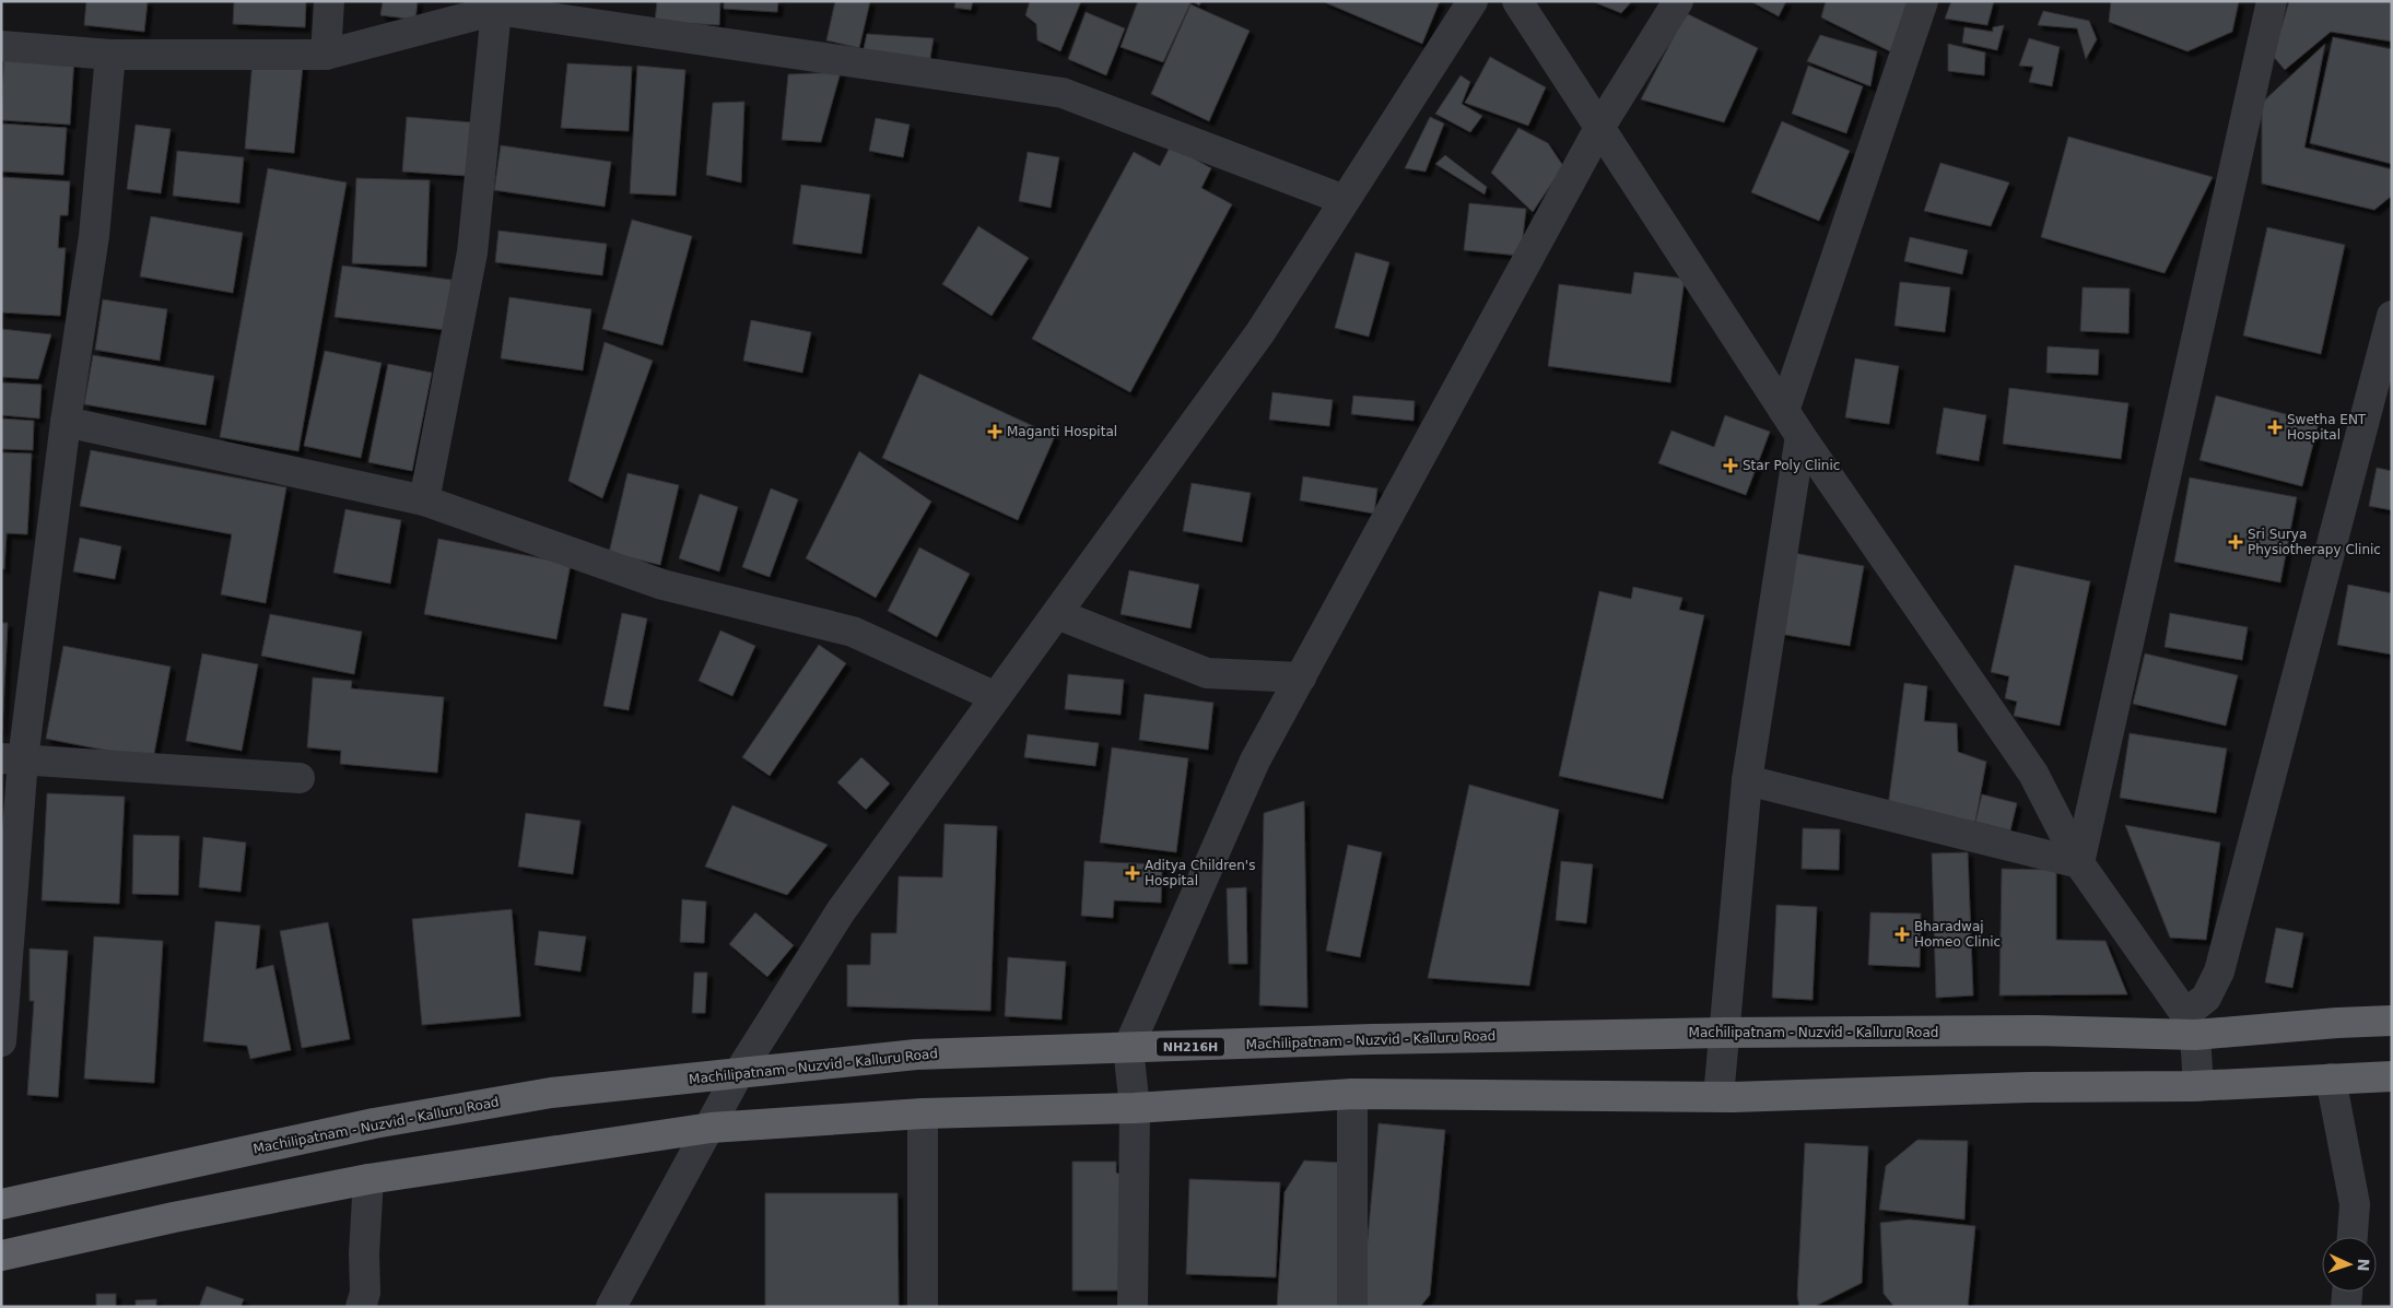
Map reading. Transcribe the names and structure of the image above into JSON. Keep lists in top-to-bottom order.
{
  "streets": {
    "highway": ["Machilipatnam - Nuzvid - Kalluru Road", "NH216H"]
  },
  "places": {
    "health": [
      "Swetha ENT Hospital",
      "Maganti Hospital",
      "Star Poly Clinic",
      "Sri Surya Physiotherapy Clinic",
      "Aditya Children's Hospital",
      "Bharadwaj Homeo Clinic"
    ]
  },
  "north": "right"
}
